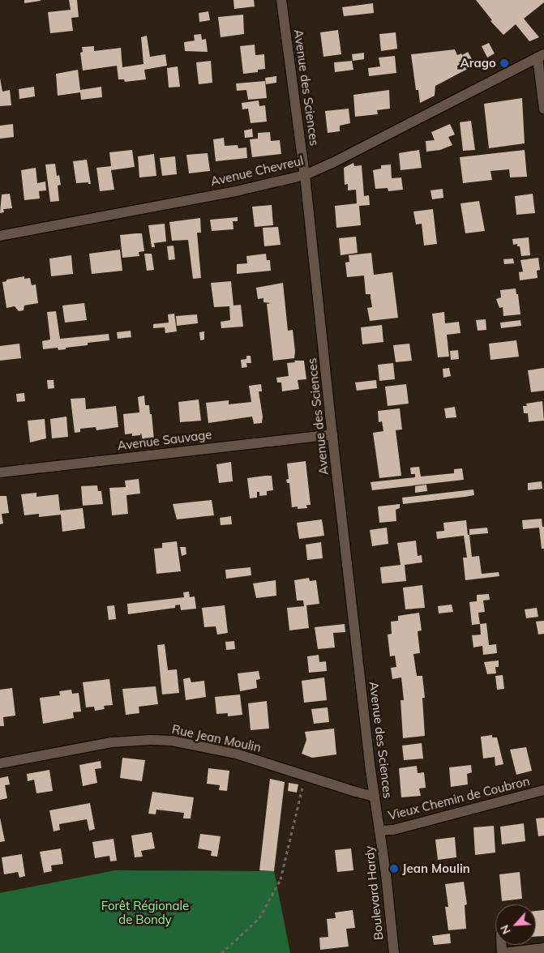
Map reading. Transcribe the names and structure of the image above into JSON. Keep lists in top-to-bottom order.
{
  "streets": {
    "street": [
      "Avenue des Sciences",
      "Avenue Chevreul",
      "Avenue Sauvage",
      "Rue Jean Moulin",
      "Vieux Chemin de Coubron",
      "Boulevard Hardy"
    ]
  },
  "crossings": [
    ["Avenue des Sciences", "Avenue Chevreul"],
    ["Avenue des Sciences", "Avenue Sauvage"],
    ["Avenue des Sciences", "Rue Jean Moulin"],
    ["Avenue des Sciences", "Vieux Chemin de Coubron"],
    ["Avenue des Sciences", "Boulevard Hardy"],
    ["Vieux Chemin de Coubron", "Boulevard Hardy"]
  ],
  "parks": ["Forêt Régionale de Bondy"],
  "places": ["Arago", "Jean Moulin"],
  "north": "bottom left"
}
